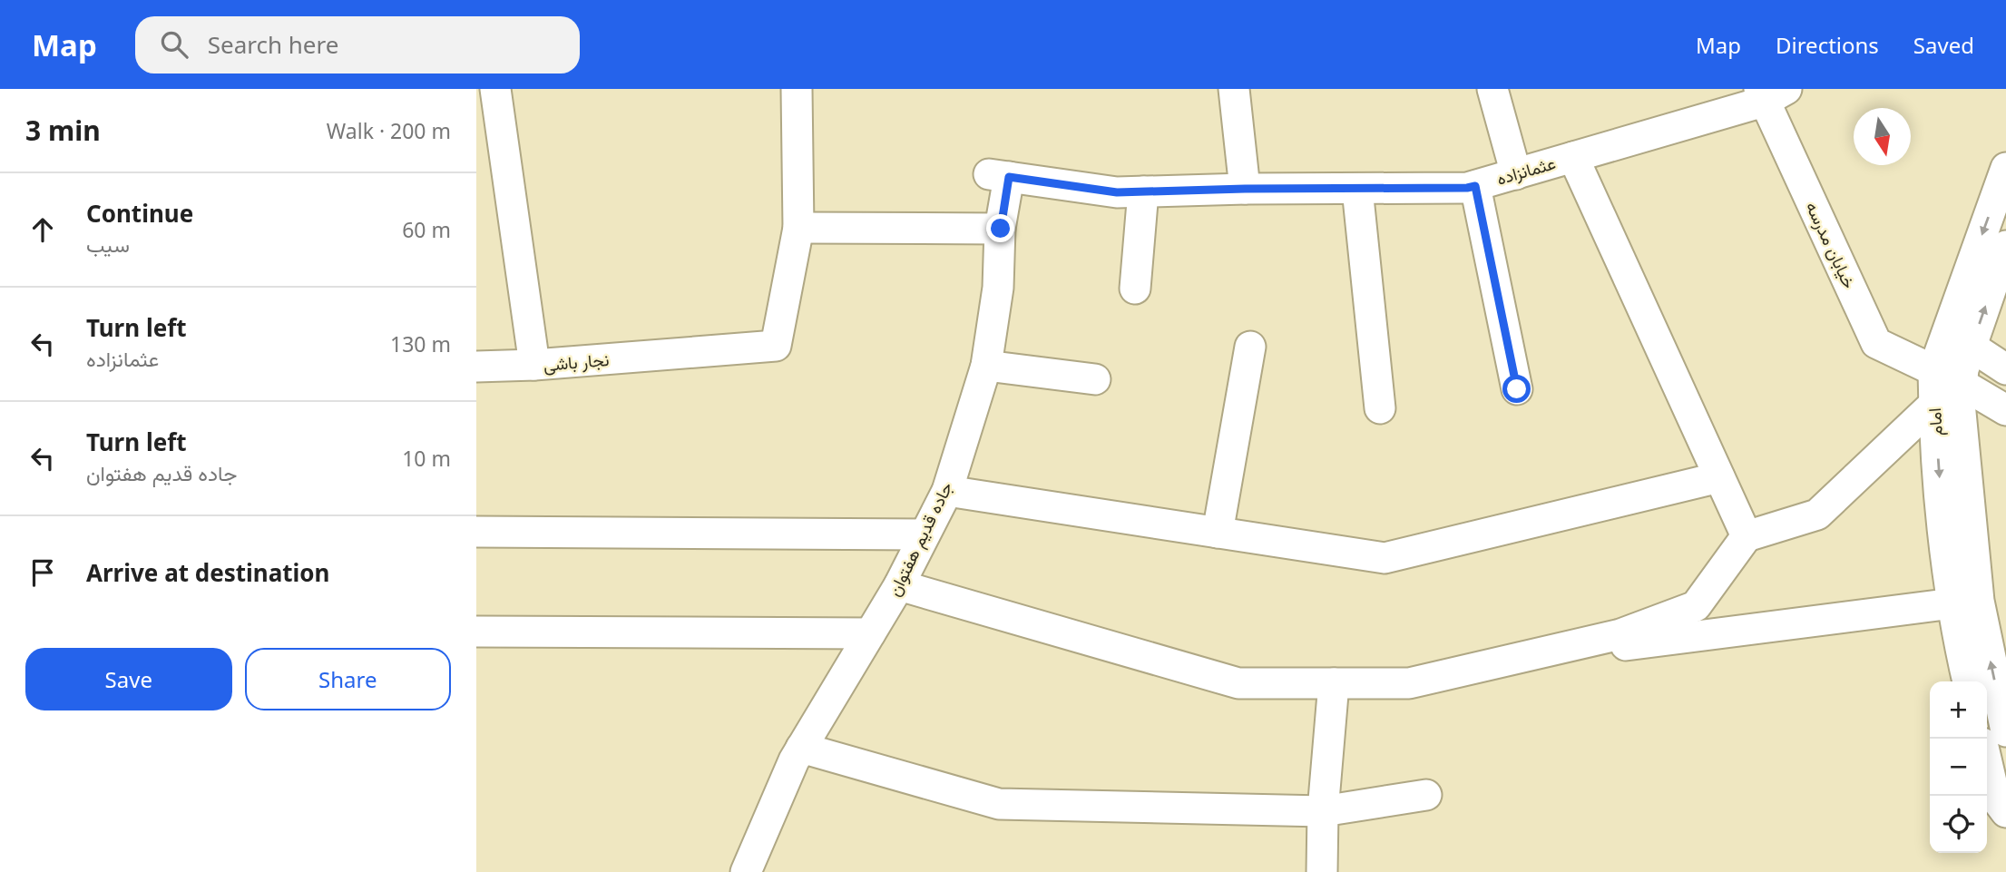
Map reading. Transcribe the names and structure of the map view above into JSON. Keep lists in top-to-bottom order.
{
  "streets": {
    "street": [
      "عثمانزاده",
      "خیابان مدرسه",
      "نجار باشی",
      "امام",
      "جاده قدیم هفتوان"
    ]
  },
  "crossings": [
    ["عثمانزاده", "خیابان مدرسه"],
    ["عثمانزاده", "جاده قدیم هفتوان"],
    ["خیابان مدرسه", "امام"]
  ],
  "north": "bottom",
  "page": {
    "header": "Map",
    "search": "Search here",
    "nav": ["Map", "Directions", "Saved"],
    "heading": ["3 min", "Walk · 200 m"],
    "list": [
      ["Continue", "سیب", "60 m"],
      ["Turn left", "عثمانزاده", "130 m"],
      ["Turn left", "جاده قدیم هفتوان", "10 m"],
      "Arrive at destination"
    ],
    "buttons": ["Save", "Share"],
    "map_buttons": ["+", "−"]
  }
}
